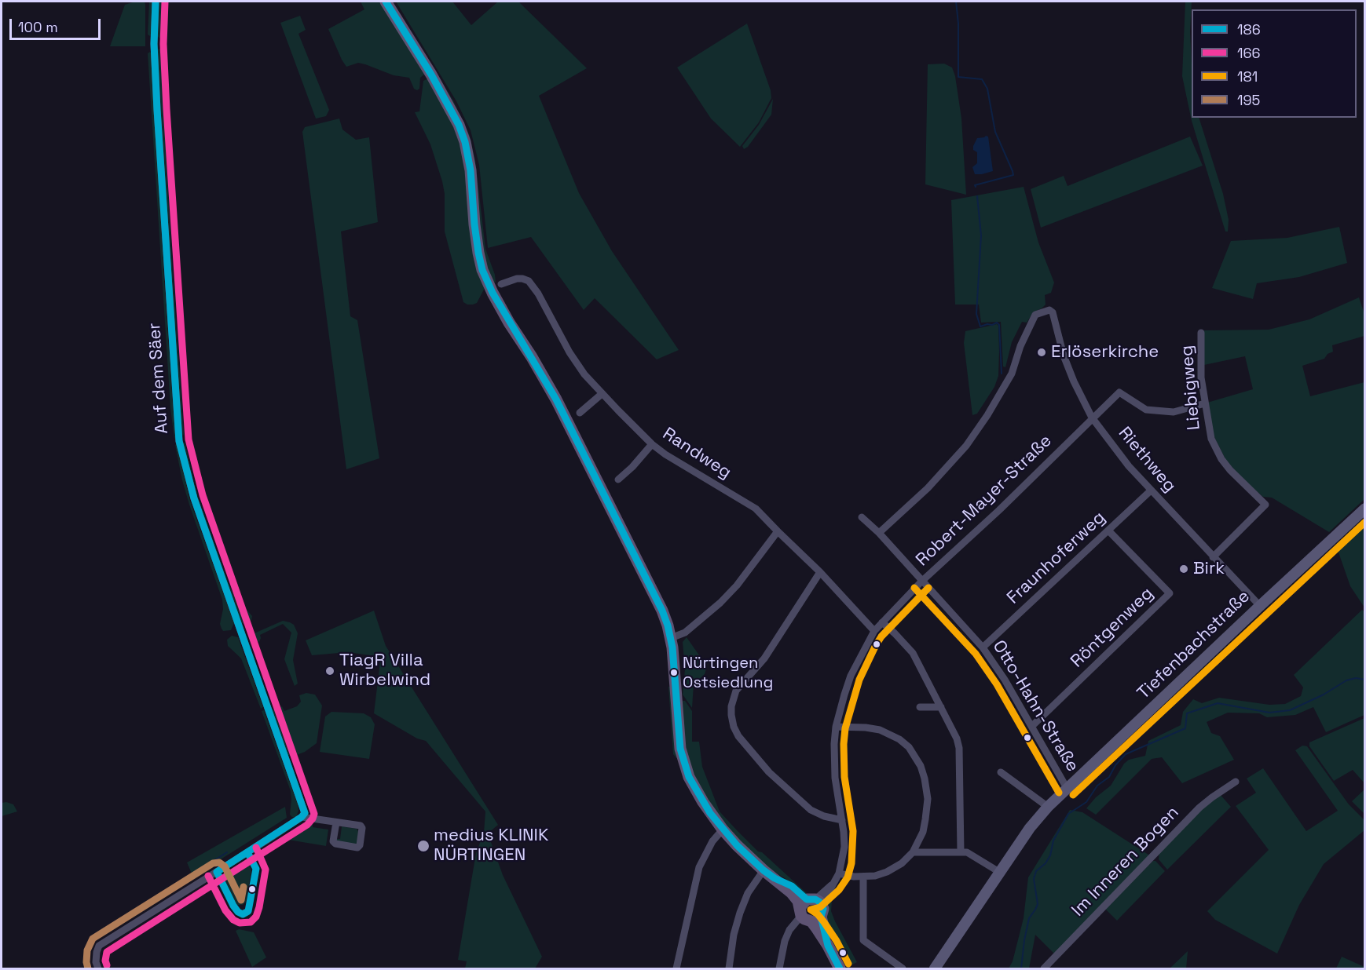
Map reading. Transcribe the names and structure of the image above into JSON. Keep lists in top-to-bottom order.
{
  "streets": {
    "street": [
      "Auf dem Säer",
      "Liebigweg",
      "Randweg",
      "Riethweg",
      "Robert-Mayer-Straße",
      "Fraunhoferweg",
      "Röntgenweg",
      "Tiefenbachstraße",
      "Otto-Hahn-Straße",
      "Im Inneren Bogen"
    ]
  },
  "crossings": [
    ["Liebigweg", "Riethweg"],
    ["Liebigweg", "Robert-Mayer-Straße"],
    ["Randweg", "Robert-Mayer-Straße"],
    ["Riethweg", "Robert-Mayer-Straße"],
    ["Riethweg", "Fraunhoferweg"],
    ["Riethweg", "Tiefenbachstraße"],
    ["Riethweg", "Otto-Hahn-Straße"],
    ["Robert-Mayer-Straße", "Otto-Hahn-Straße"],
    ["Fraunhoferweg", "Röntgenweg"],
    ["Fraunhoferweg", "Otto-Hahn-Straße"],
    ["Röntgenweg", "Otto-Hahn-Straße"],
    ["Tiefenbachstraße", "Otto-Hahn-Straße"]
  ],
  "places": [
    "Erlöserkirche",
    "Birk",
    "TiagR Villa Wirbelwind",
    "Nürtingen Ostsiedlung",
    "medius KLINIK NÜRTINGEN"
  ],
  "lines": [
    "transit line 186",
    "transit line 166",
    "transit line 181",
    "transit line 195"
  ],
  "legend": [
    "186",
    "166",
    "181",
    "195"
  ],
  "scale_bar": "100 m"
}
